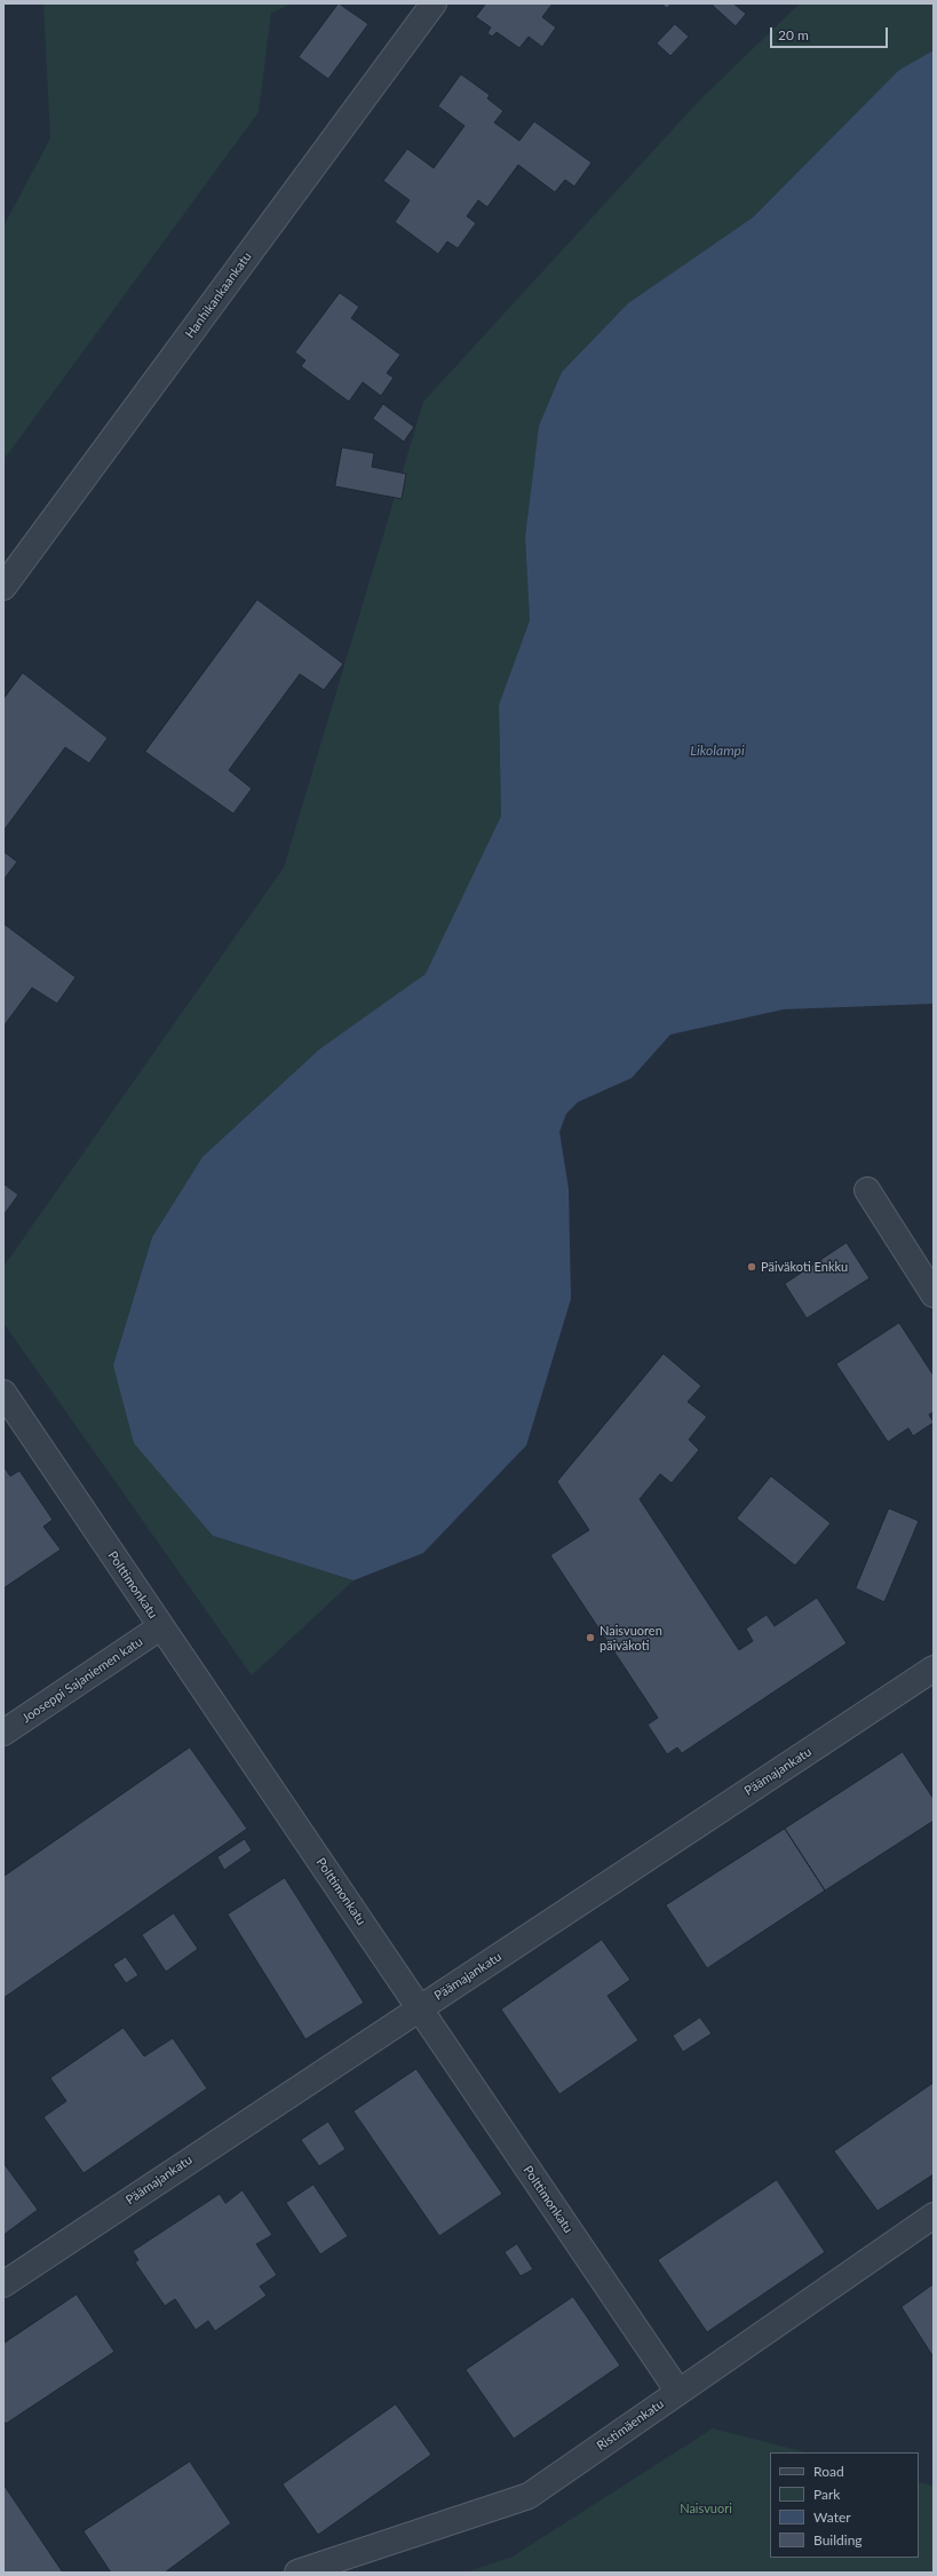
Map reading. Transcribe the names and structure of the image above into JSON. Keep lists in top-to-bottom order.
{
  "streets": {
    "street": [
      "Hanhikankaankatu",
      "Polttimonkatu",
      "Jooseppi Sajaniemen katu",
      "Päämajankatu",
      "Ristimäenkatu"
    ]
  },
  "crossings": [
    ["Polttimonkatu", "Jooseppi Sajaniemen katu"],
    ["Polttimonkatu", "Päämajankatu"],
    ["Polttimonkatu", "Ristimäenkatu"]
  ],
  "water": ["Likolampi"],
  "parks": ["Naisvuori"],
  "places": ["Päiväkoti Enkku", "Naisvuoren päiväkoti"],
  "legend": [
    "Road",
    "Park",
    "Water",
    "Building"
  ],
  "scale_bar": "20 m"
}
